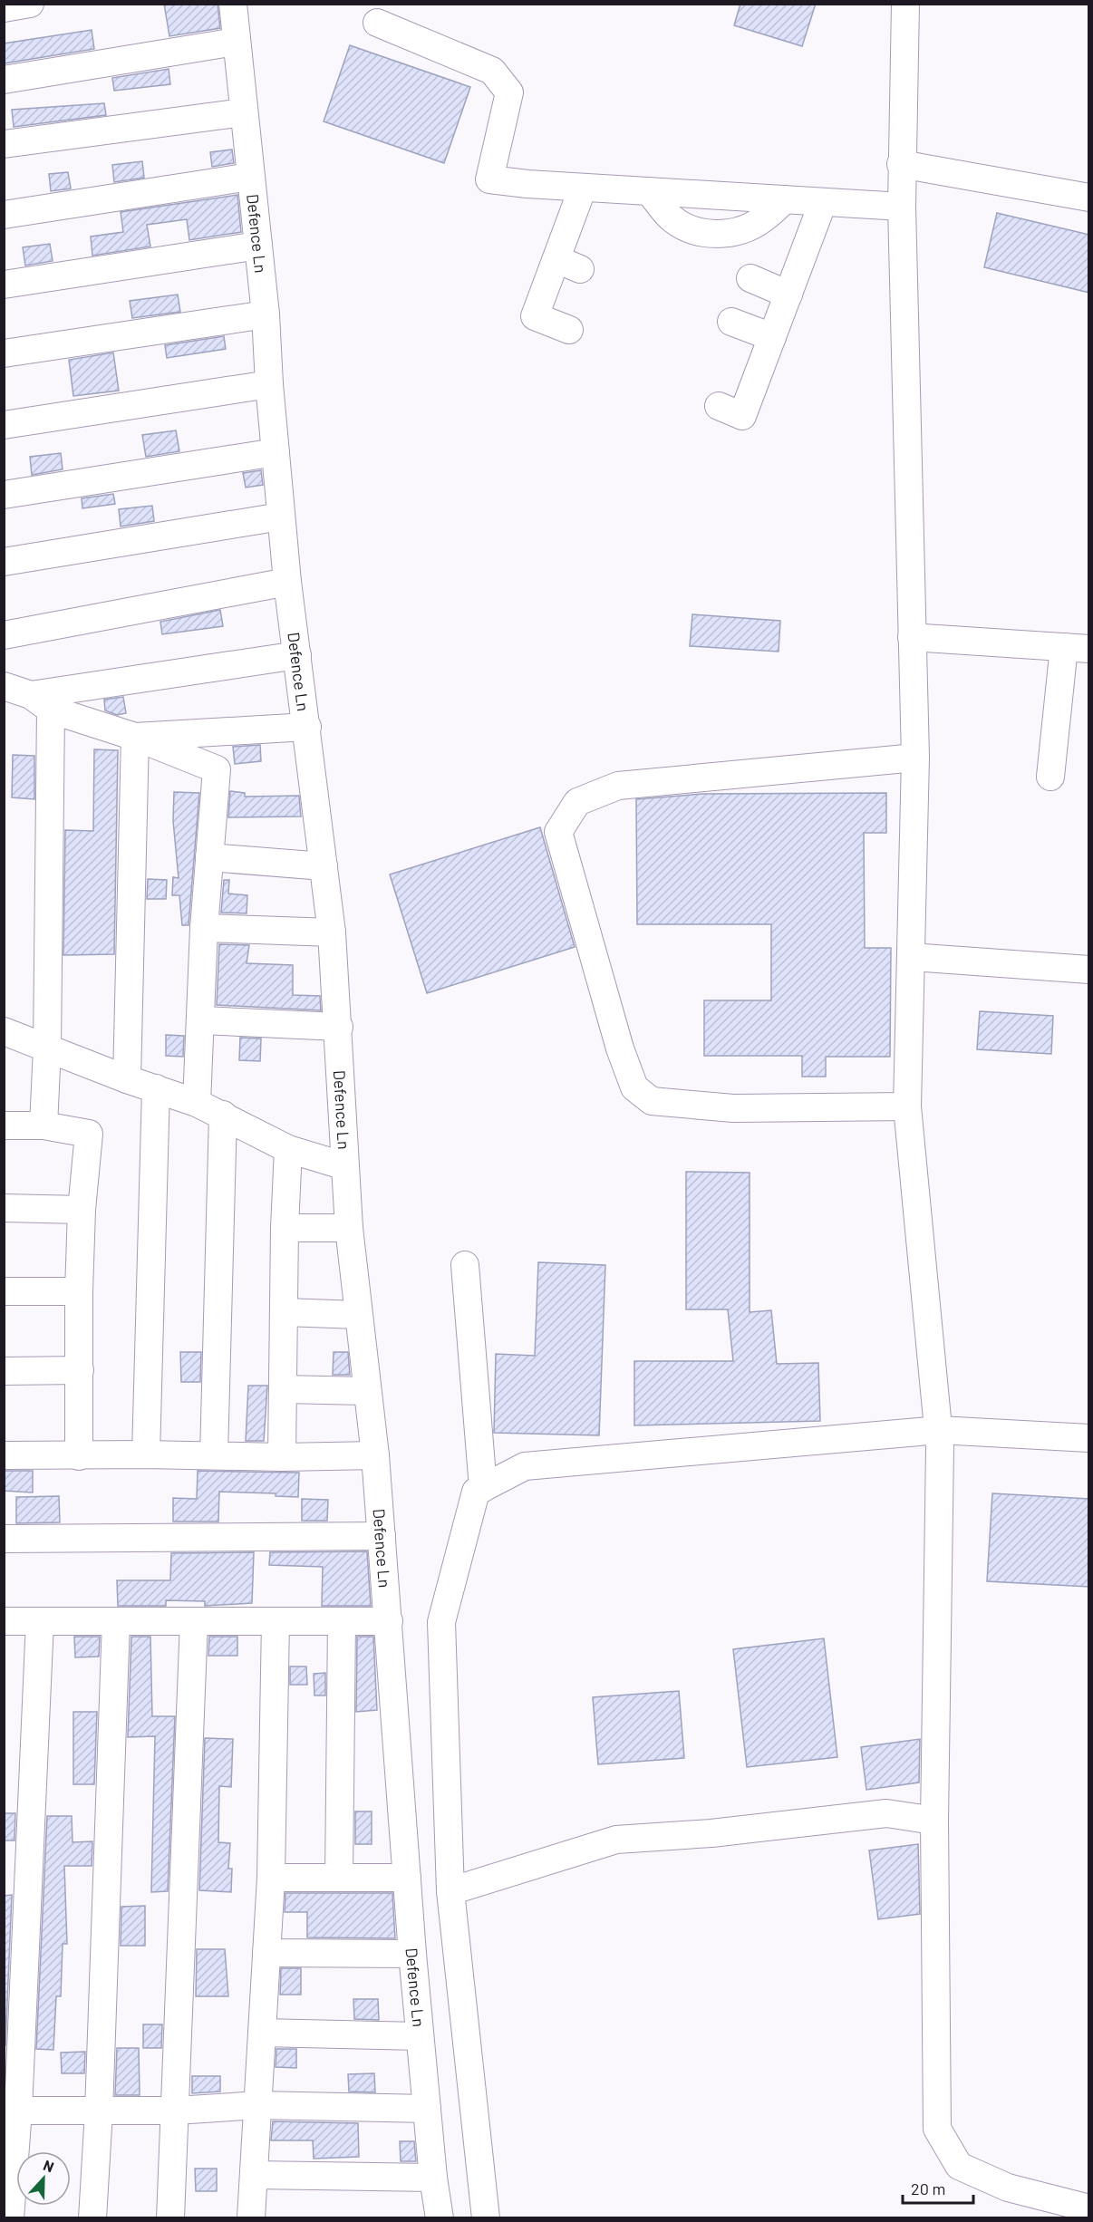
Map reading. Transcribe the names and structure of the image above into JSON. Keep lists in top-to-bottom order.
{
  "streets": {
    "street": ["Defence Ln"]
  },
  "scale_bar": "20 m",
  "north": "top"
}
